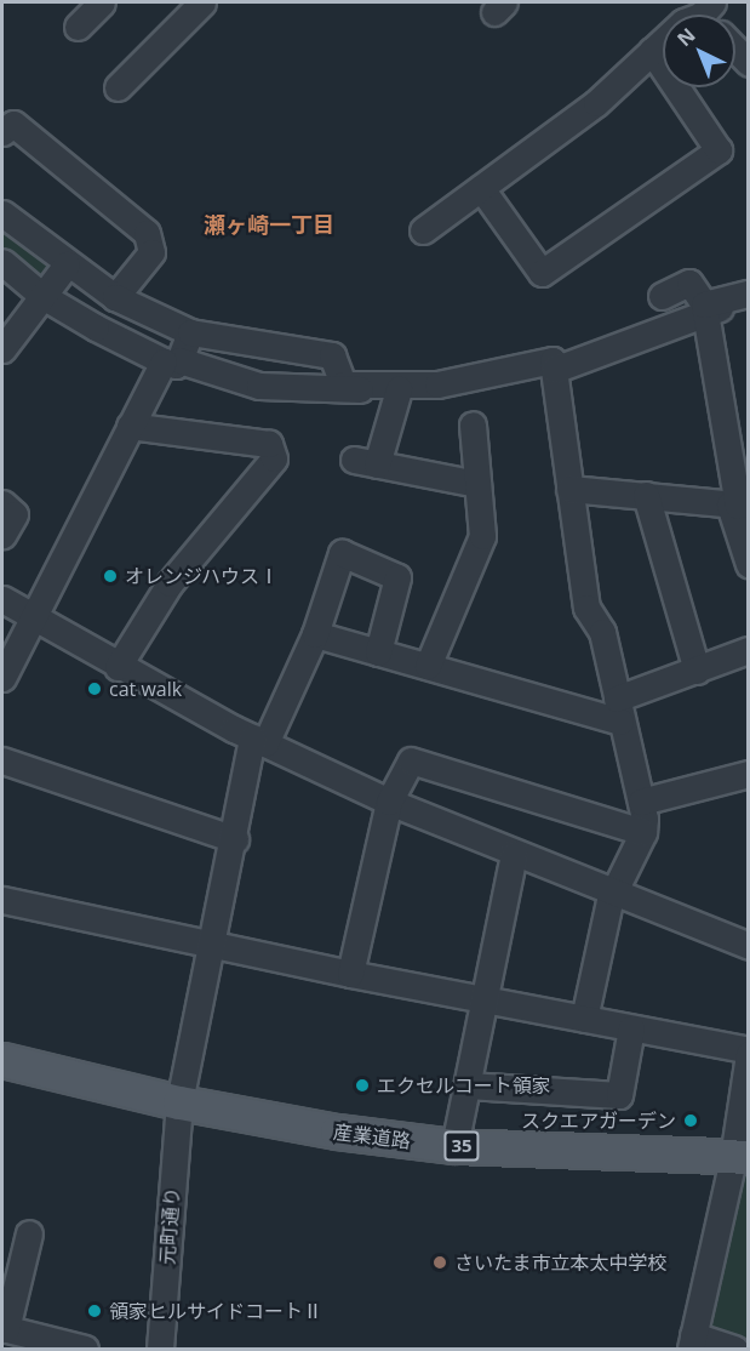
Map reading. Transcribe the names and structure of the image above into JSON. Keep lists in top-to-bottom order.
{
  "streets": {
    "main road": ["産業道路", "35"],
    "street": ["元町通り"]
  },
  "crossings": [
    ["産業道路", "元町通り"]
  ],
  "districts": ["瀬ヶ崎一丁目"],
  "places": [
    "オレンジハウスⅠ",
    "cat walk",
    "エクセルコート領家",
    "スクエアガーデン",
    "さいたま市立本太中学校",
    "領家ヒルサイドコートⅡ"
  ],
  "north": "top left"
}
